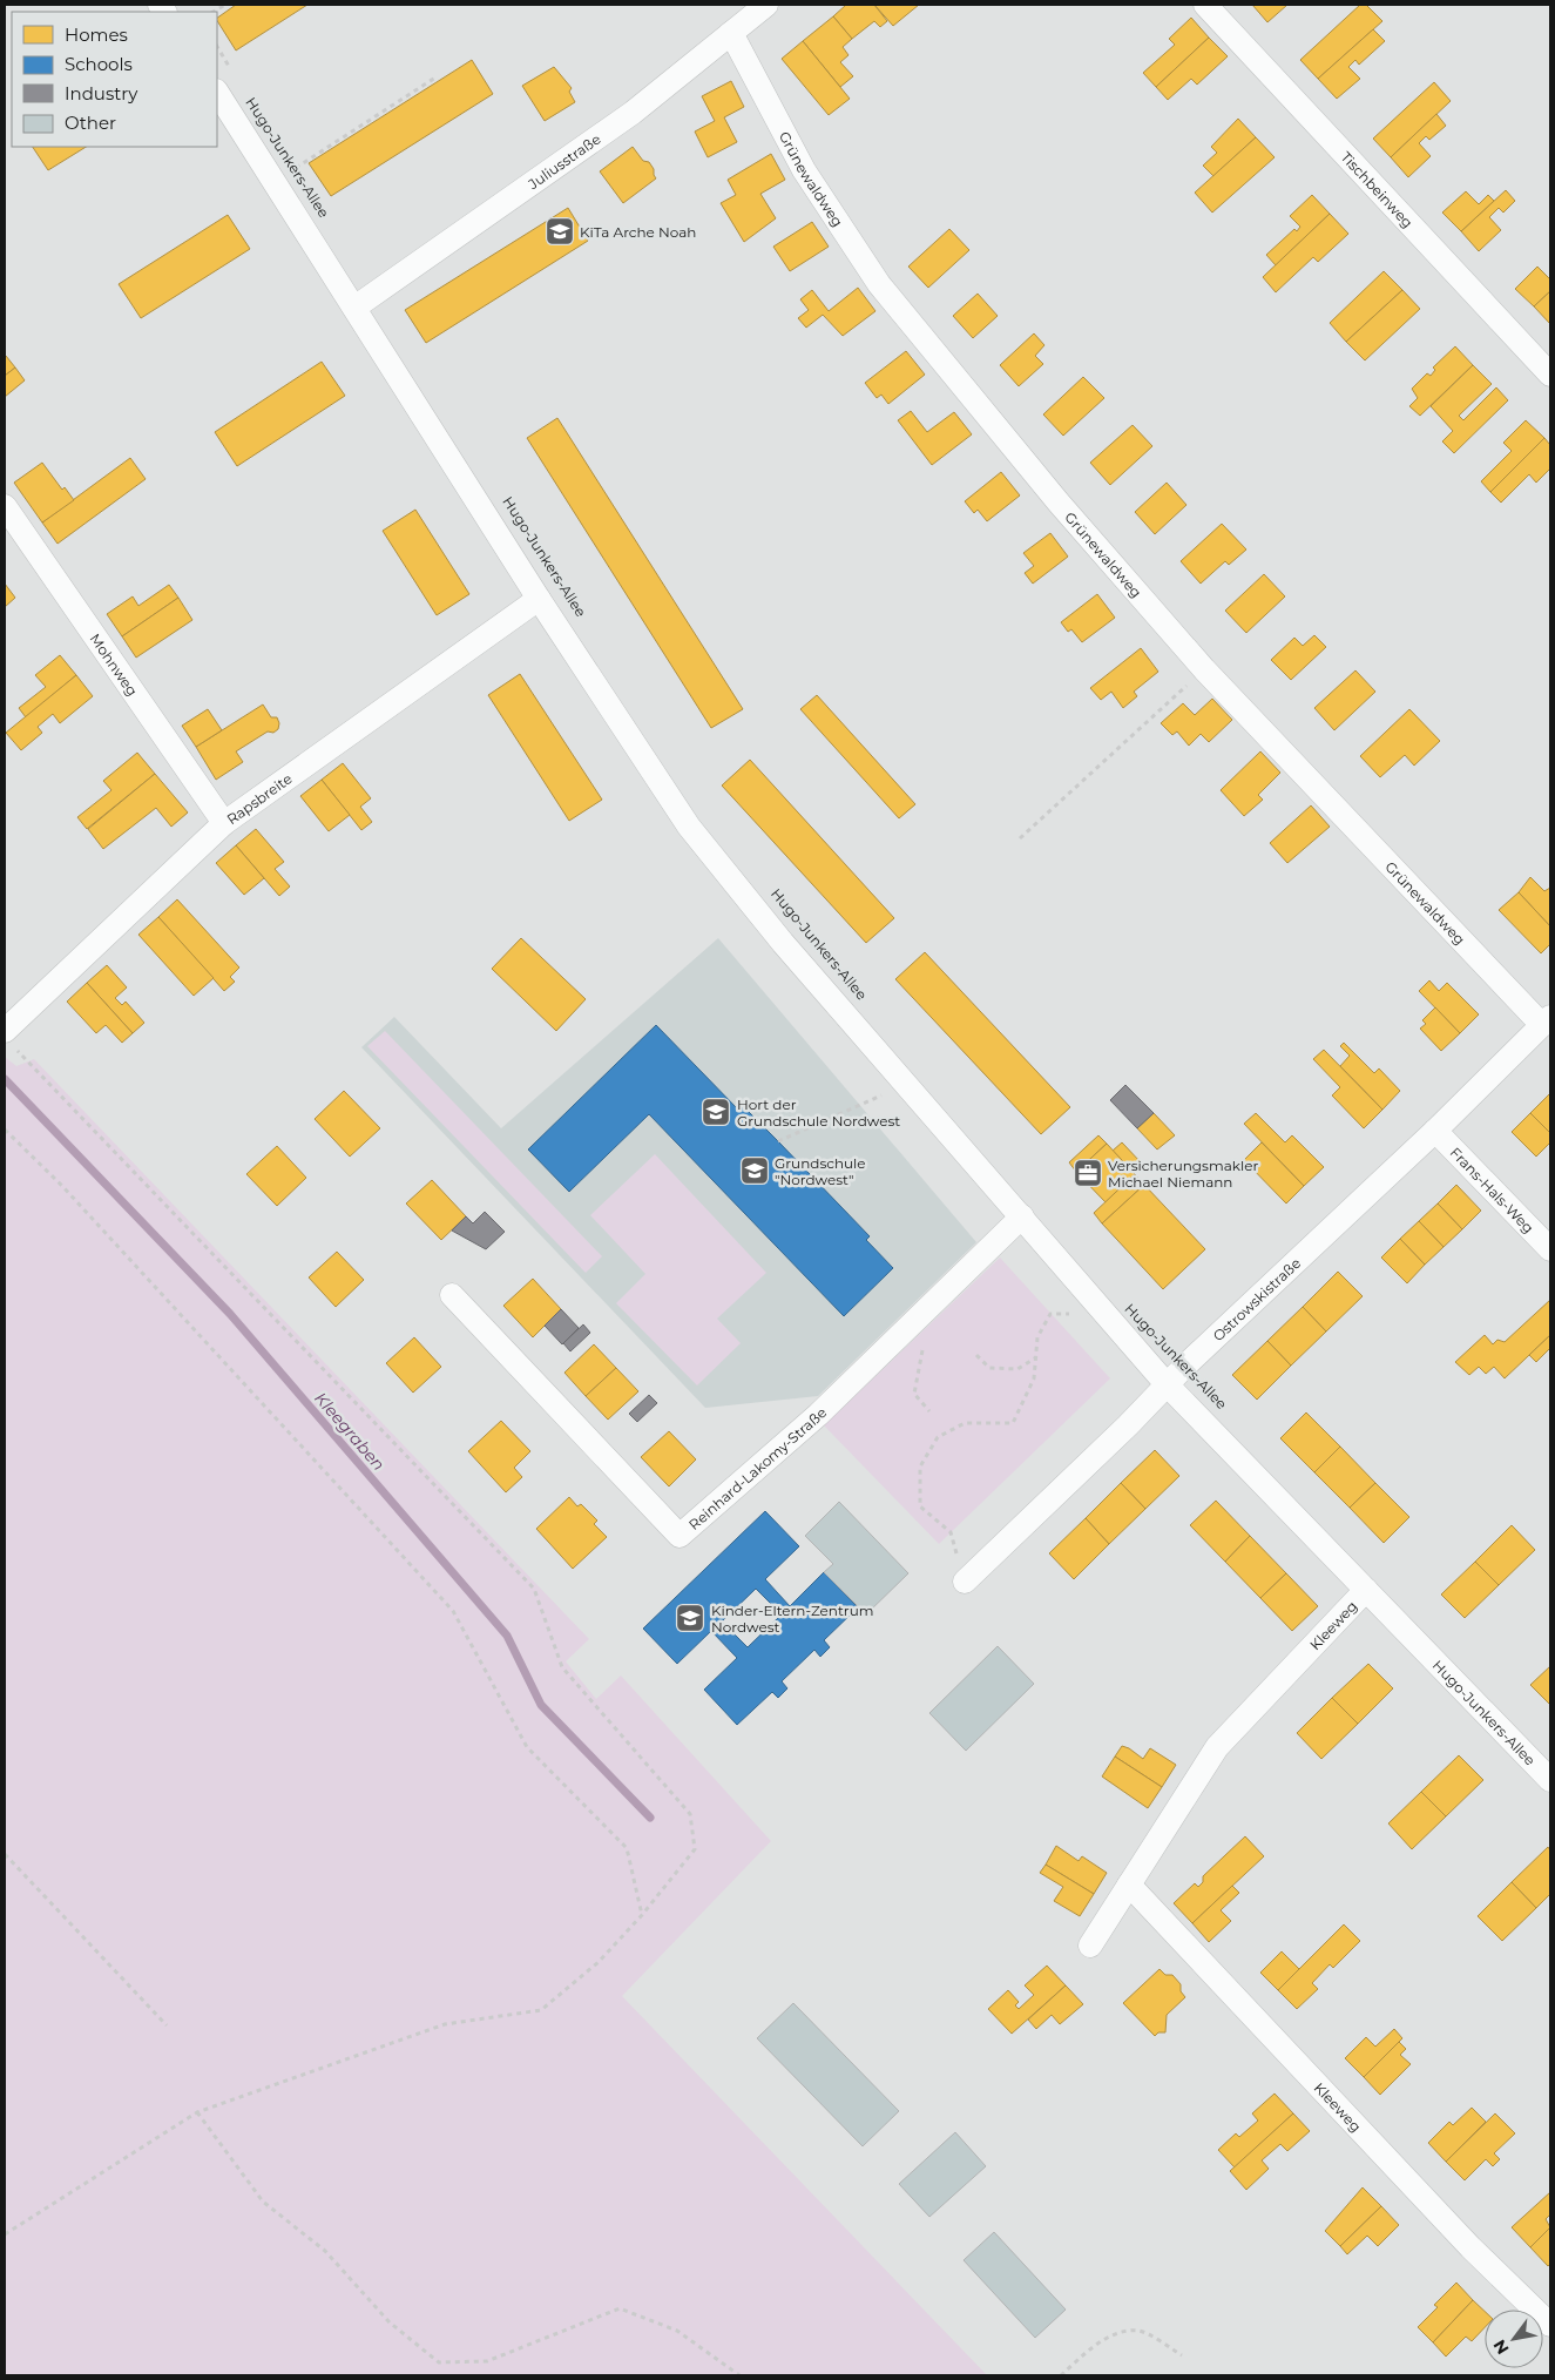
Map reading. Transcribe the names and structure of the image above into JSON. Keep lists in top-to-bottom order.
{
  "streets": {
    "street": [
      "Hugo-Junkers-Allee",
      "Juliusstraße",
      "Grünewaldweg",
      "Tischbeinweg",
      "Mohnweg",
      "Rapsbreite",
      "Frans-Hals-Weg",
      "Ostrowskistraße",
      "Reinhard-Lakomy-Straße",
      "Kleeweg"
    ]
  },
  "crossings": [
    ["Hugo-Junkers-Allee", "Juliusstraße"],
    ["Hugo-Junkers-Allee", "Rapsbreite"],
    ["Hugo-Junkers-Allee", "Ostrowskistraße"],
    ["Hugo-Junkers-Allee", "Reinhard-Lakomy-Straße"],
    ["Hugo-Junkers-Allee", "Kleeweg"],
    ["Juliusstraße", "Grünewaldweg"],
    ["Grünewaldweg", "Ostrowskistraße"],
    ["Mohnweg", "Rapsbreite"],
    ["Frans-Hals-Weg", "Ostrowskistraße"]
  ],
  "water": ["Kleegraben"],
  "places": {
    "school or university": [
      "KiTa Arche Noah",
      "Hort der Grundschule Nordwest",
      "Grundschule \"Nordwest\"",
      "Kinder-Eltern-Zentrum Nordwest"
    ],
    "office": ["Versicherungsmakler Michael Niemann"]
  },
  "legend": [
    "Homes",
    "Schools",
    "Industry",
    "Other"
  ],
  "north": "bottom left"
}
